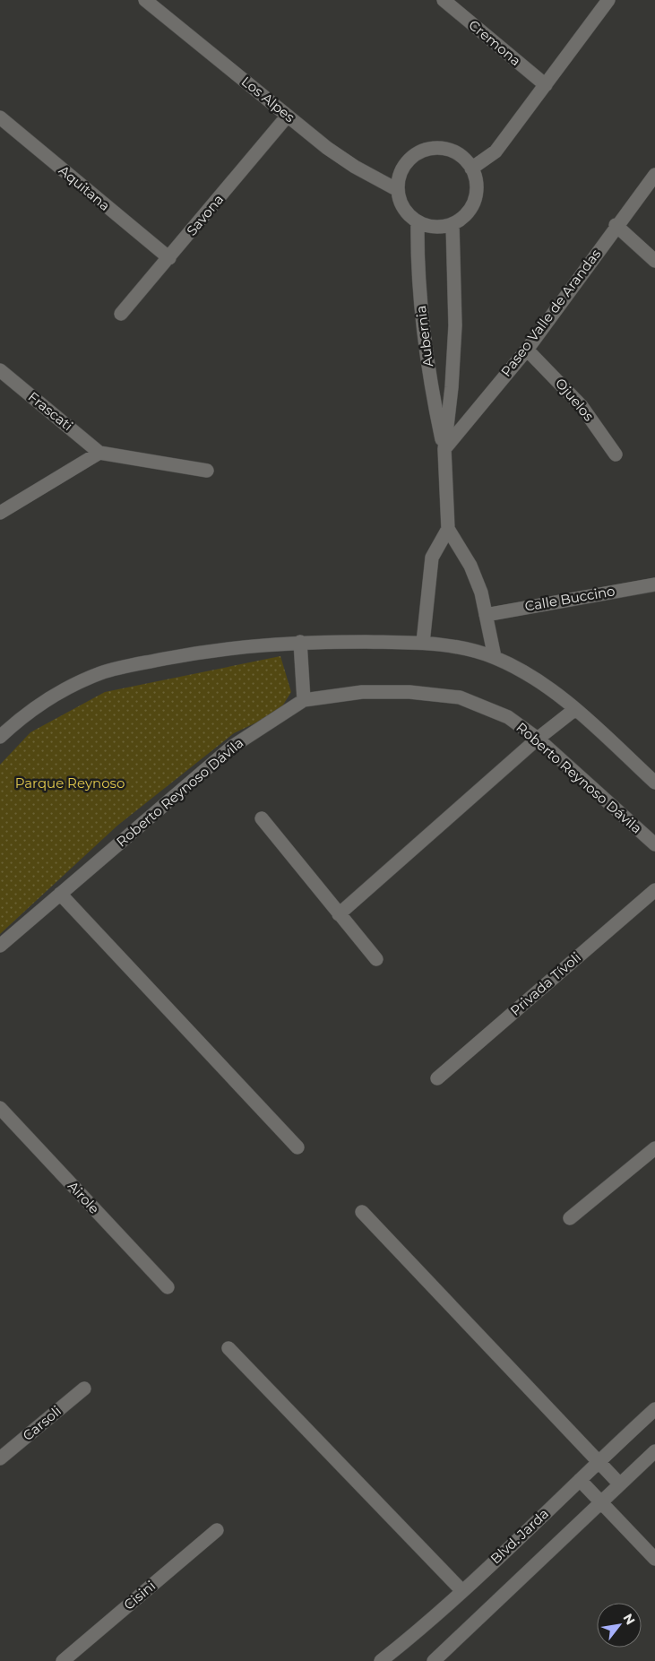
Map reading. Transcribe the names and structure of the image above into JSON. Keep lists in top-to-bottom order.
{
  "streets": {
    "street": [
      "Cremona",
      "Los Alpes",
      "Aquitana",
      "Savona",
      "Paseo Valle de Arandas",
      "Aubernia",
      "Ojuelos",
      "Frascati",
      "Calle Buccino",
      "Roberto Reynoso Dávila",
      "Privada Tívoli",
      "Airole",
      "Carsoli",
      "Blvd. Jarda",
      "Cisini"
    ]
  },
  "crossings": [
    ["Los Alpes", "Savona"],
    ["Los Alpes", "Aubernia"],
    ["Aquitana", "Savona"],
    ["Paseo Valle de Arandas", "Aubernia"],
    ["Paseo Valle de Arandas", "Ojuelos"],
    ["Aubernia", "Calle Buccino"]
  ],
  "parks": ["Parque Reynoso"],
  "north": "top right"
}
